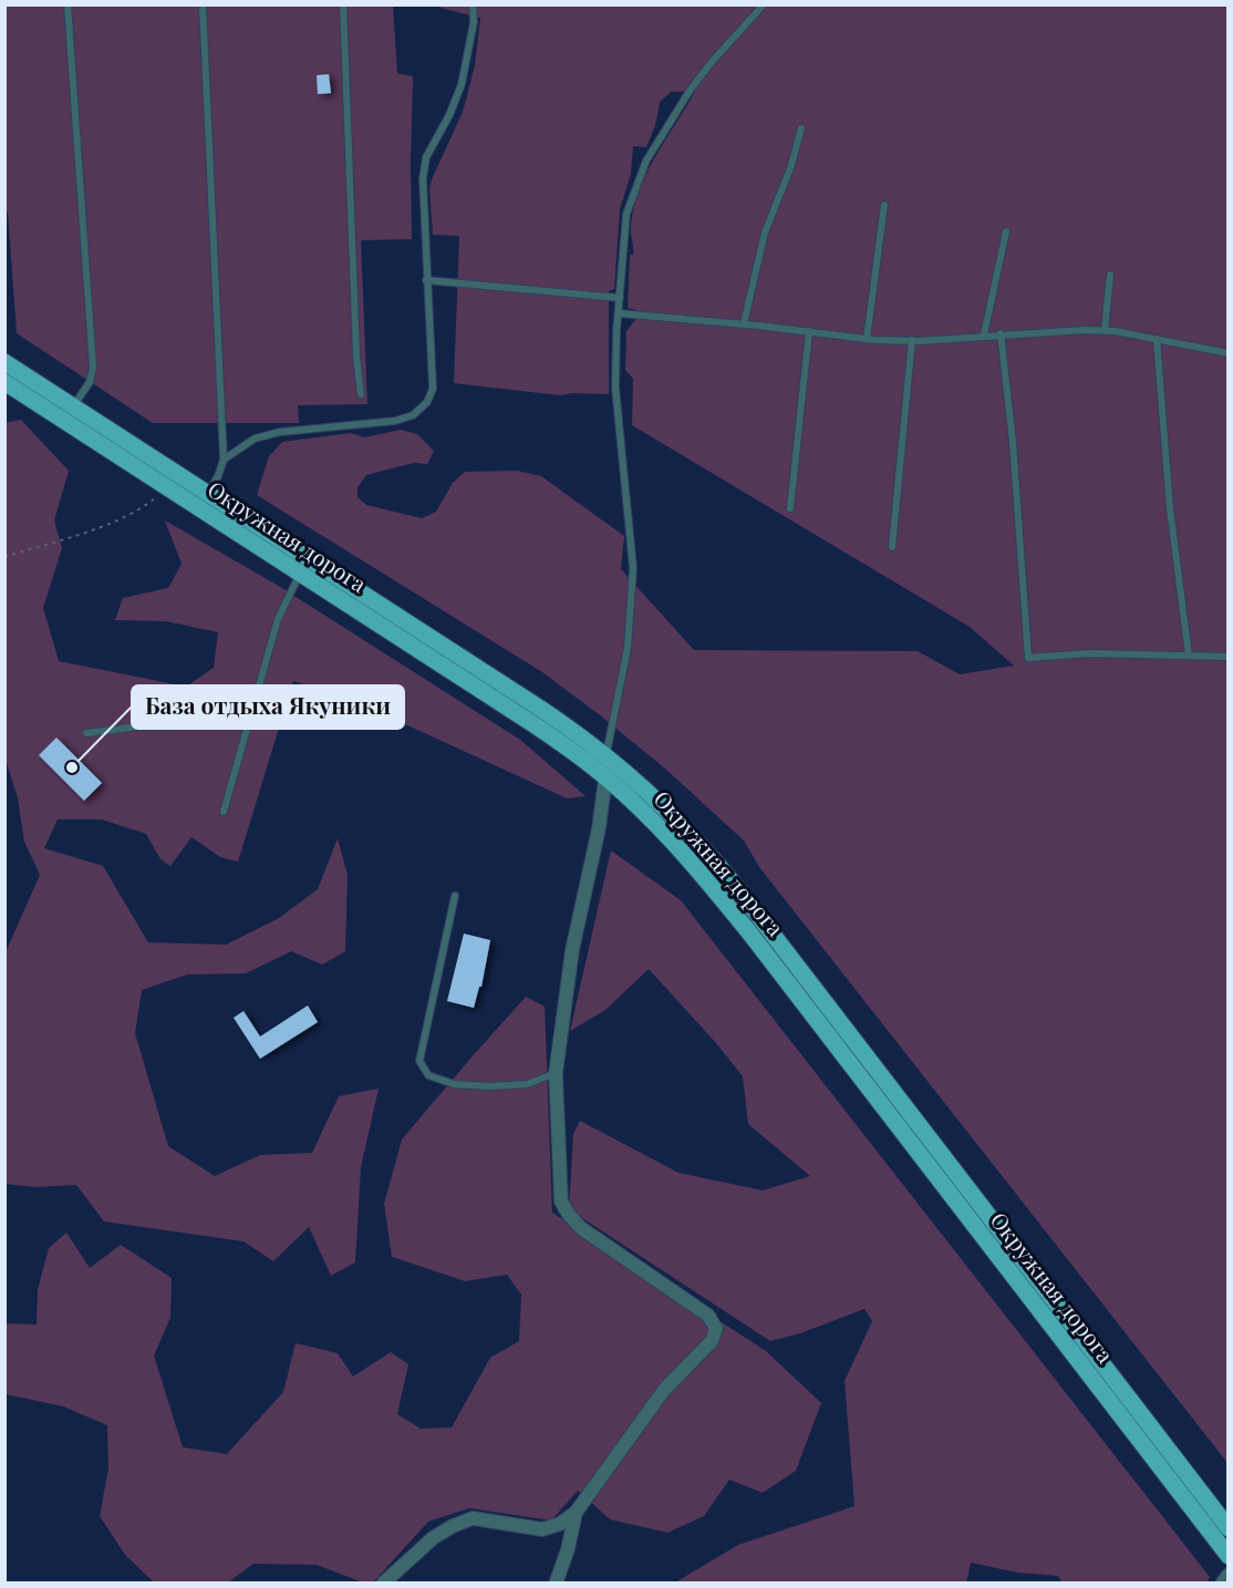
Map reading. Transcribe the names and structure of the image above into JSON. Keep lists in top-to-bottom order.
{
  "streets": {
    "main road": ["Окружная дорога"]
  },
  "places": ["База отдыха Якуники"]
}
